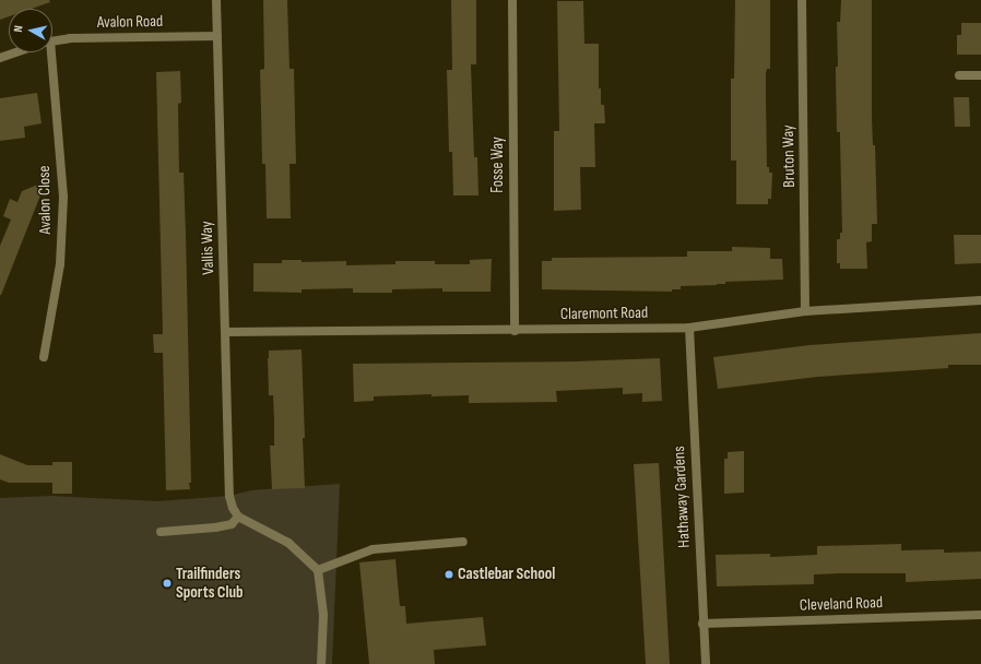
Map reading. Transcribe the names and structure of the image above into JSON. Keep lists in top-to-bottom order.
{
  "streets": {
    "street": [
      "Avalon Road",
      "Bruton Way",
      "Fosse Way",
      "Avalon Close",
      "Vallis Way",
      "Claremont Road",
      "Hathaway Gardens",
      "Cleveland Road"
    ]
  },
  "crossings": [
    ["Avalon Road", "Vallis Way"],
    ["Bruton Way", "Claremont Road"],
    ["Fosse Way", "Claremont Road"],
    ["Vallis Way", "Claremont Road"],
    ["Claremont Road", "Hathaway Gardens"],
    ["Hathaway Gardens", "Cleveland Road"]
  ],
  "places": ["Castlebar School", "Trailfinders Sports Club"],
  "north": "left"
}
